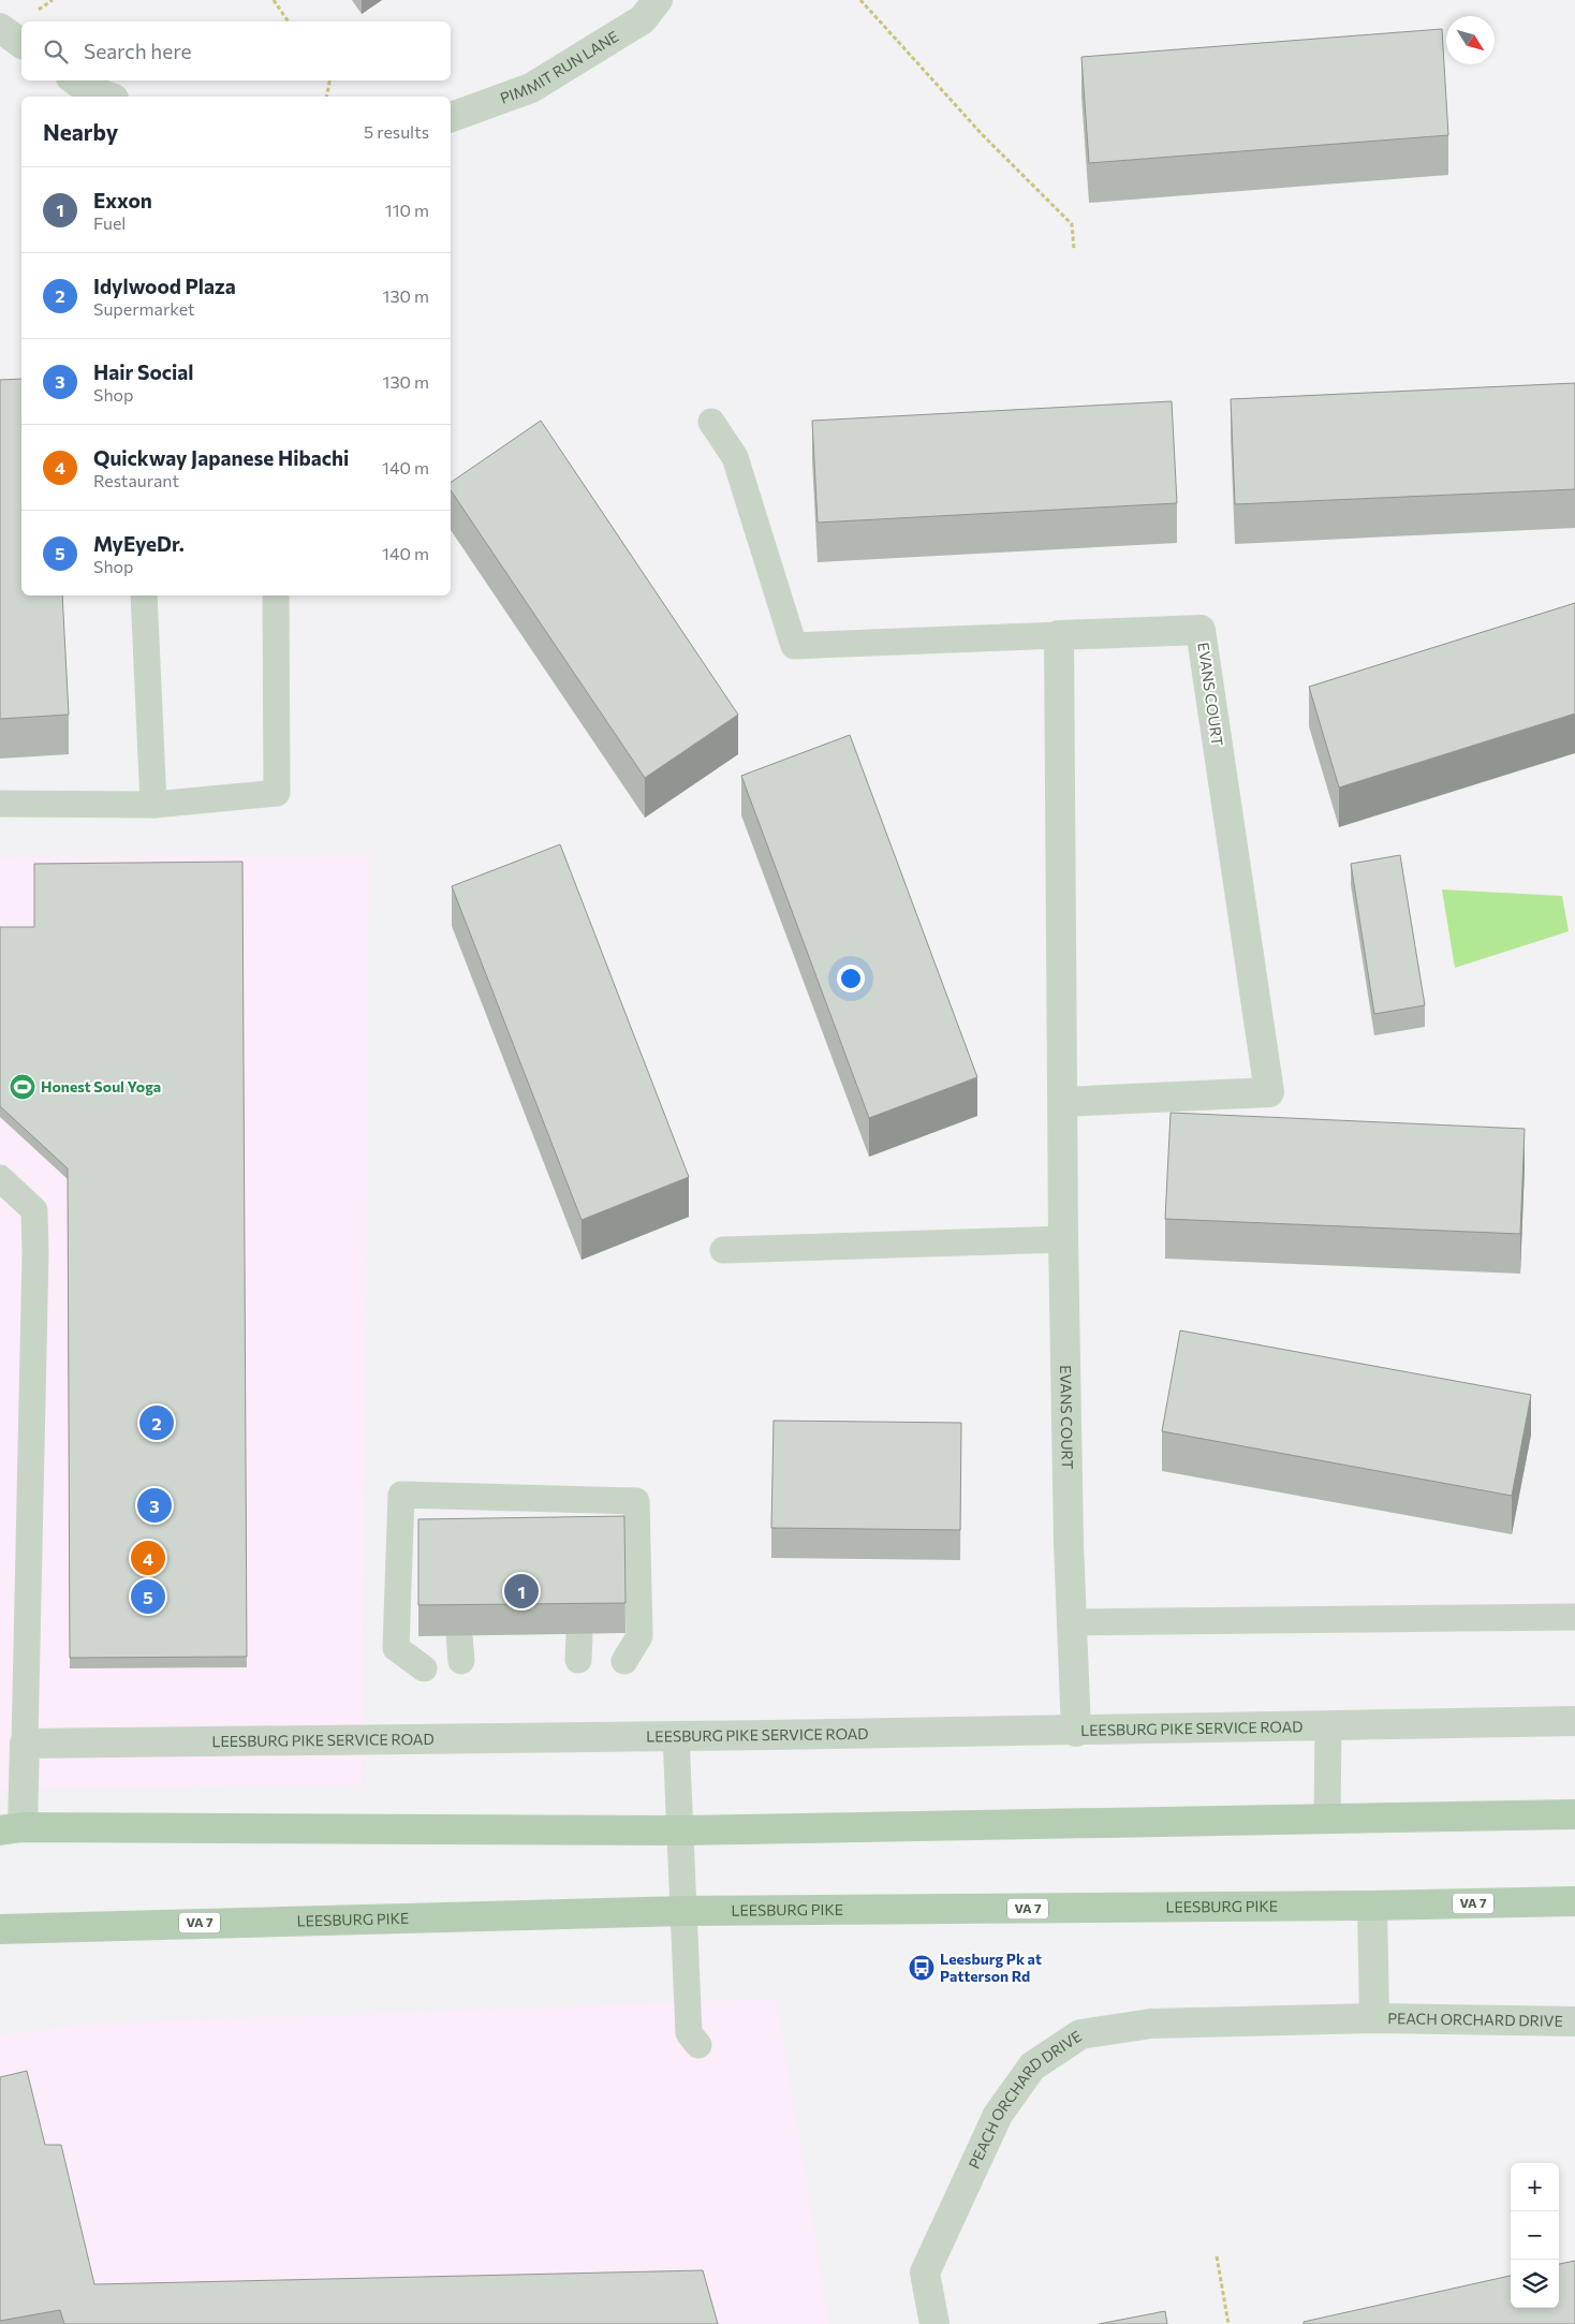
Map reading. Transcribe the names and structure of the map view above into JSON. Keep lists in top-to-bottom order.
{
  "streets": {
    "main road": ["VA 7", "LEESBURG PIKE"],
    "street": [
      "PIMMIT RUN LANE",
      "EVANS COURT",
      "LEESBURG PIKE SERVICE ROAD",
      "PEACH ORCHARD DRIVE"
    ]
  },
  "crossings": [
    ["EVANS COURT", "LEESBURG PIKE SERVICE ROAD"],
    ["LEESBURG PIKE", "PEACH ORCHARD DRIVE"]
  ],
  "places": {
    "sports": ["Honest Soul Yoga"],
    "bus stop": ["Leesburg Pk at Patterson Rd"]
  },
  "north": "bottom right",
  "page": {
    "search": "Search here",
    "heading": ["Nearby", "5 results"],
    "list": [
      {
        "mark": "1",
        "name": "Exxon",
        "note": "Fuel",
        "value": "110 m"
      },
      {
        "mark": "2",
        "name": "Idylwood Plaza",
        "note": "Supermarket",
        "value": "130 m"
      },
      {
        "mark": "3",
        "name": "Hair Social",
        "note": "Shop",
        "value": "130 m"
      },
      {
        "mark": "4",
        "name": "Quickway Japanese Hibachi",
        "note": "Restaurant",
        "value": "140 m"
      },
      {
        "mark": "5",
        "name": "MyEyeDr.",
        "note": "Shop",
        "value": "140 m"
      }
    ],
    "pins": [
      "2",
      "3",
      "4",
      "1",
      "5"
    ],
    "map_buttons": ["+", "−"]
  }
}
